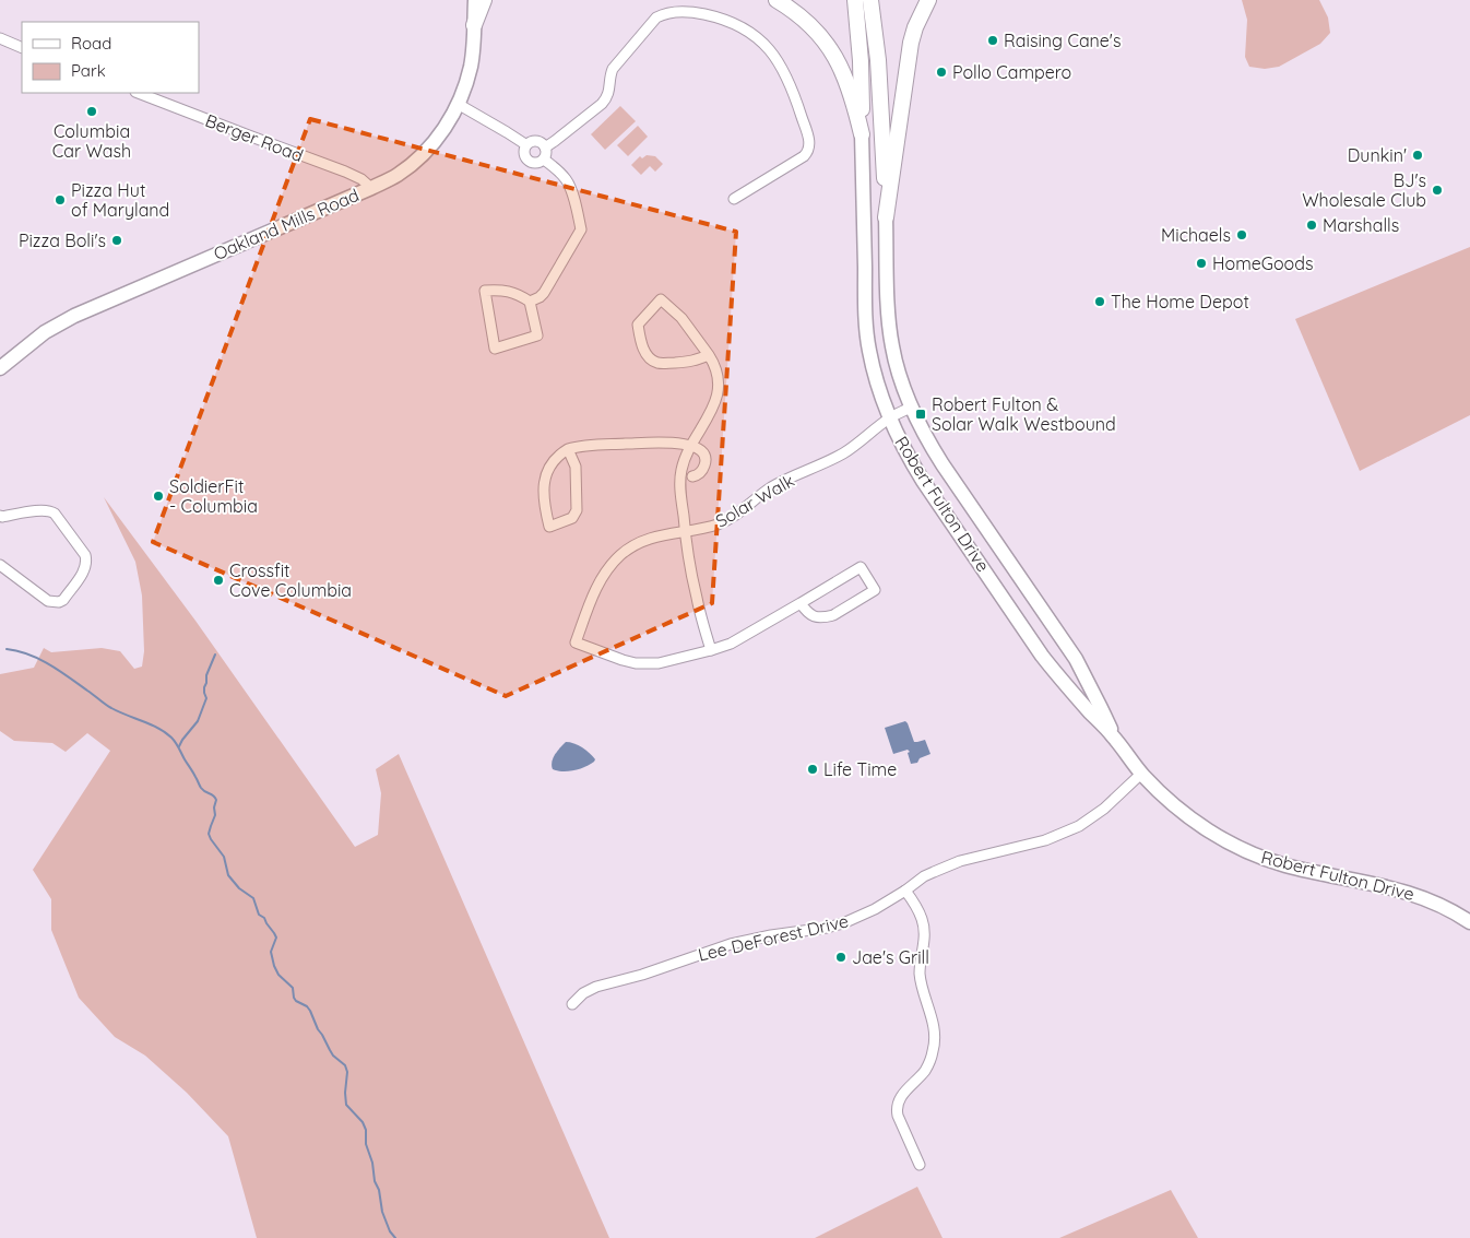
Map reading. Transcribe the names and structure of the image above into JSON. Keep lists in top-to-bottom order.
{
  "streets": {
    "street": [
      "Berger Road",
      "Oakland Mills Road",
      "Solar Walk",
      "Robert Fulton Drive",
      "Lee DeForest Drive"
    ]
  },
  "crossings": [
    ["Berger Road", "Oakland Mills Road"],
    ["Solar Walk", "Robert Fulton Drive"],
    ["Robert Fulton Drive", "Lee DeForest Drive"]
  ],
  "places": {
    "other": [
      "Raising Cane's",
      "Pollo Campero",
      "Columbia Car Wash",
      "Dunkin'",
      "BJ's Wholesale Club",
      "Pizza Hut of Maryland",
      "Marshalls",
      "Michaels",
      "Pizza Boli's",
      "HomeGoods",
      "The Home Depot",
      "SoldierFit - Columbia",
      "Crossfit Cove Columbia",
      "Life Time",
      "Jae's Grill"
    ],
    "transit": ["Robert Fulton & Solar Walk Westbound"]
  },
  "legend": ["Road", "Park"]
}
